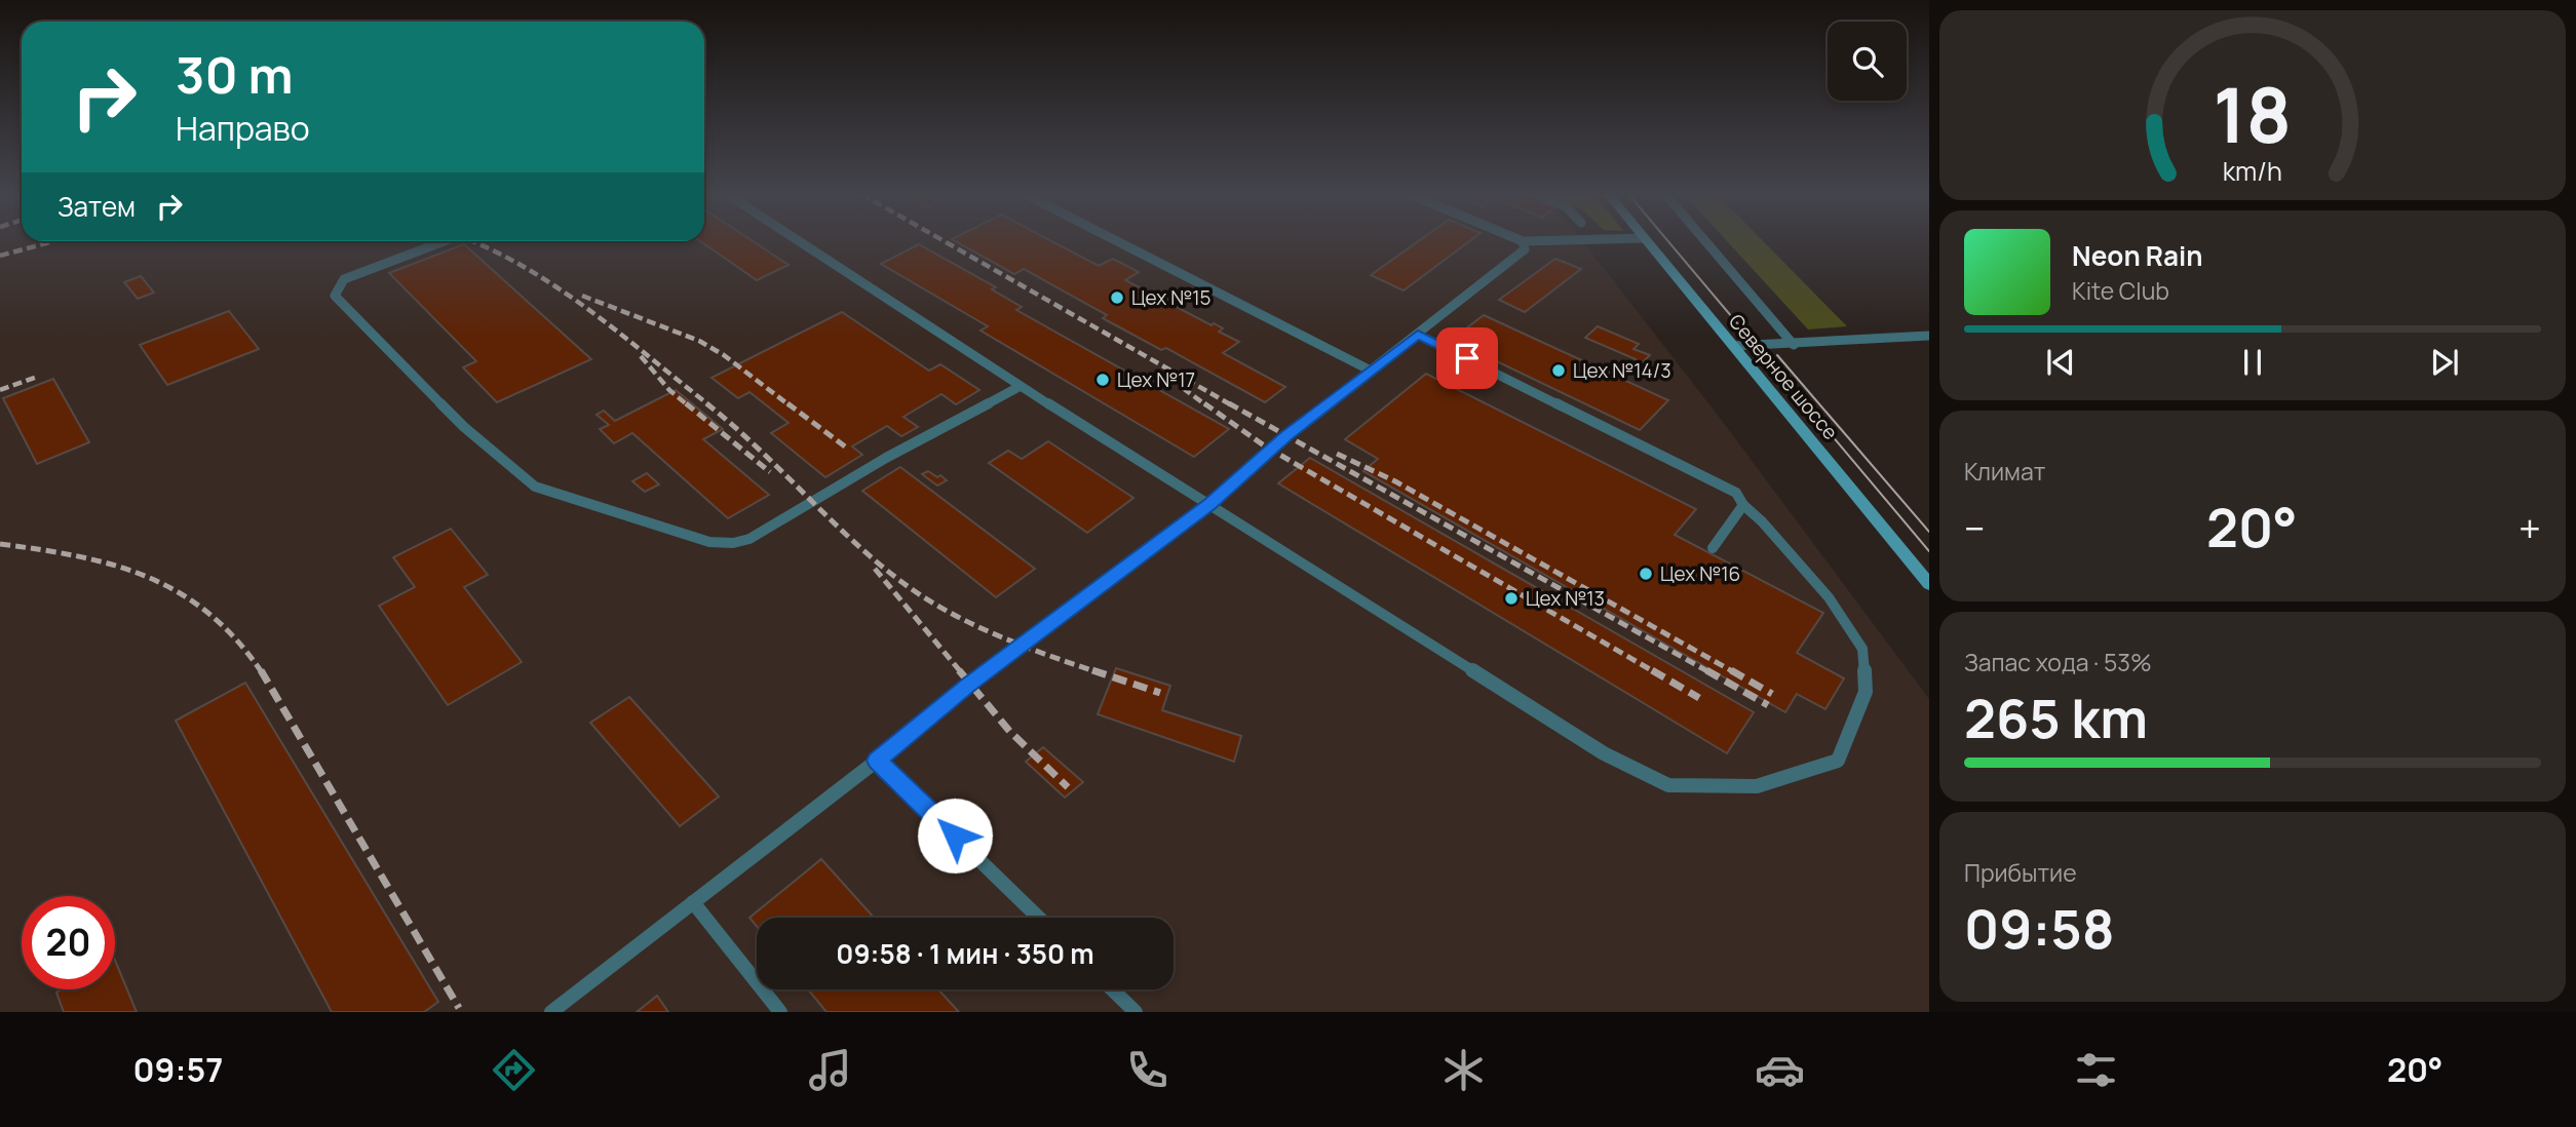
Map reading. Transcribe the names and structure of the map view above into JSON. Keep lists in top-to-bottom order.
{
  "streets": {
    "main road": ["Северное шоссе"]
  },
  "places": [
    "Цех №15",
    "Цех №14/3",
    "Цех №17",
    "Цех №16",
    "Цех №13"
  ],
  "page": {
    "turn": ["30 m", "Направо"],
    "then": "Затем",
    "song": ["Neon Rain", "Kite Club"],
    "tile": [
      "Климат",
      ["Запас хода · 53%", "265 km"],
      ["Прибытие", "09:58"]
    ],
    "heat": ["−", "20°", "+"],
    "limit": "20",
    "trip": "09:58 · 1 мин · 350 m",
    "tabs": ["09:57", "20°"],
    "gauge": ["18", "km/h"]
  }
}
